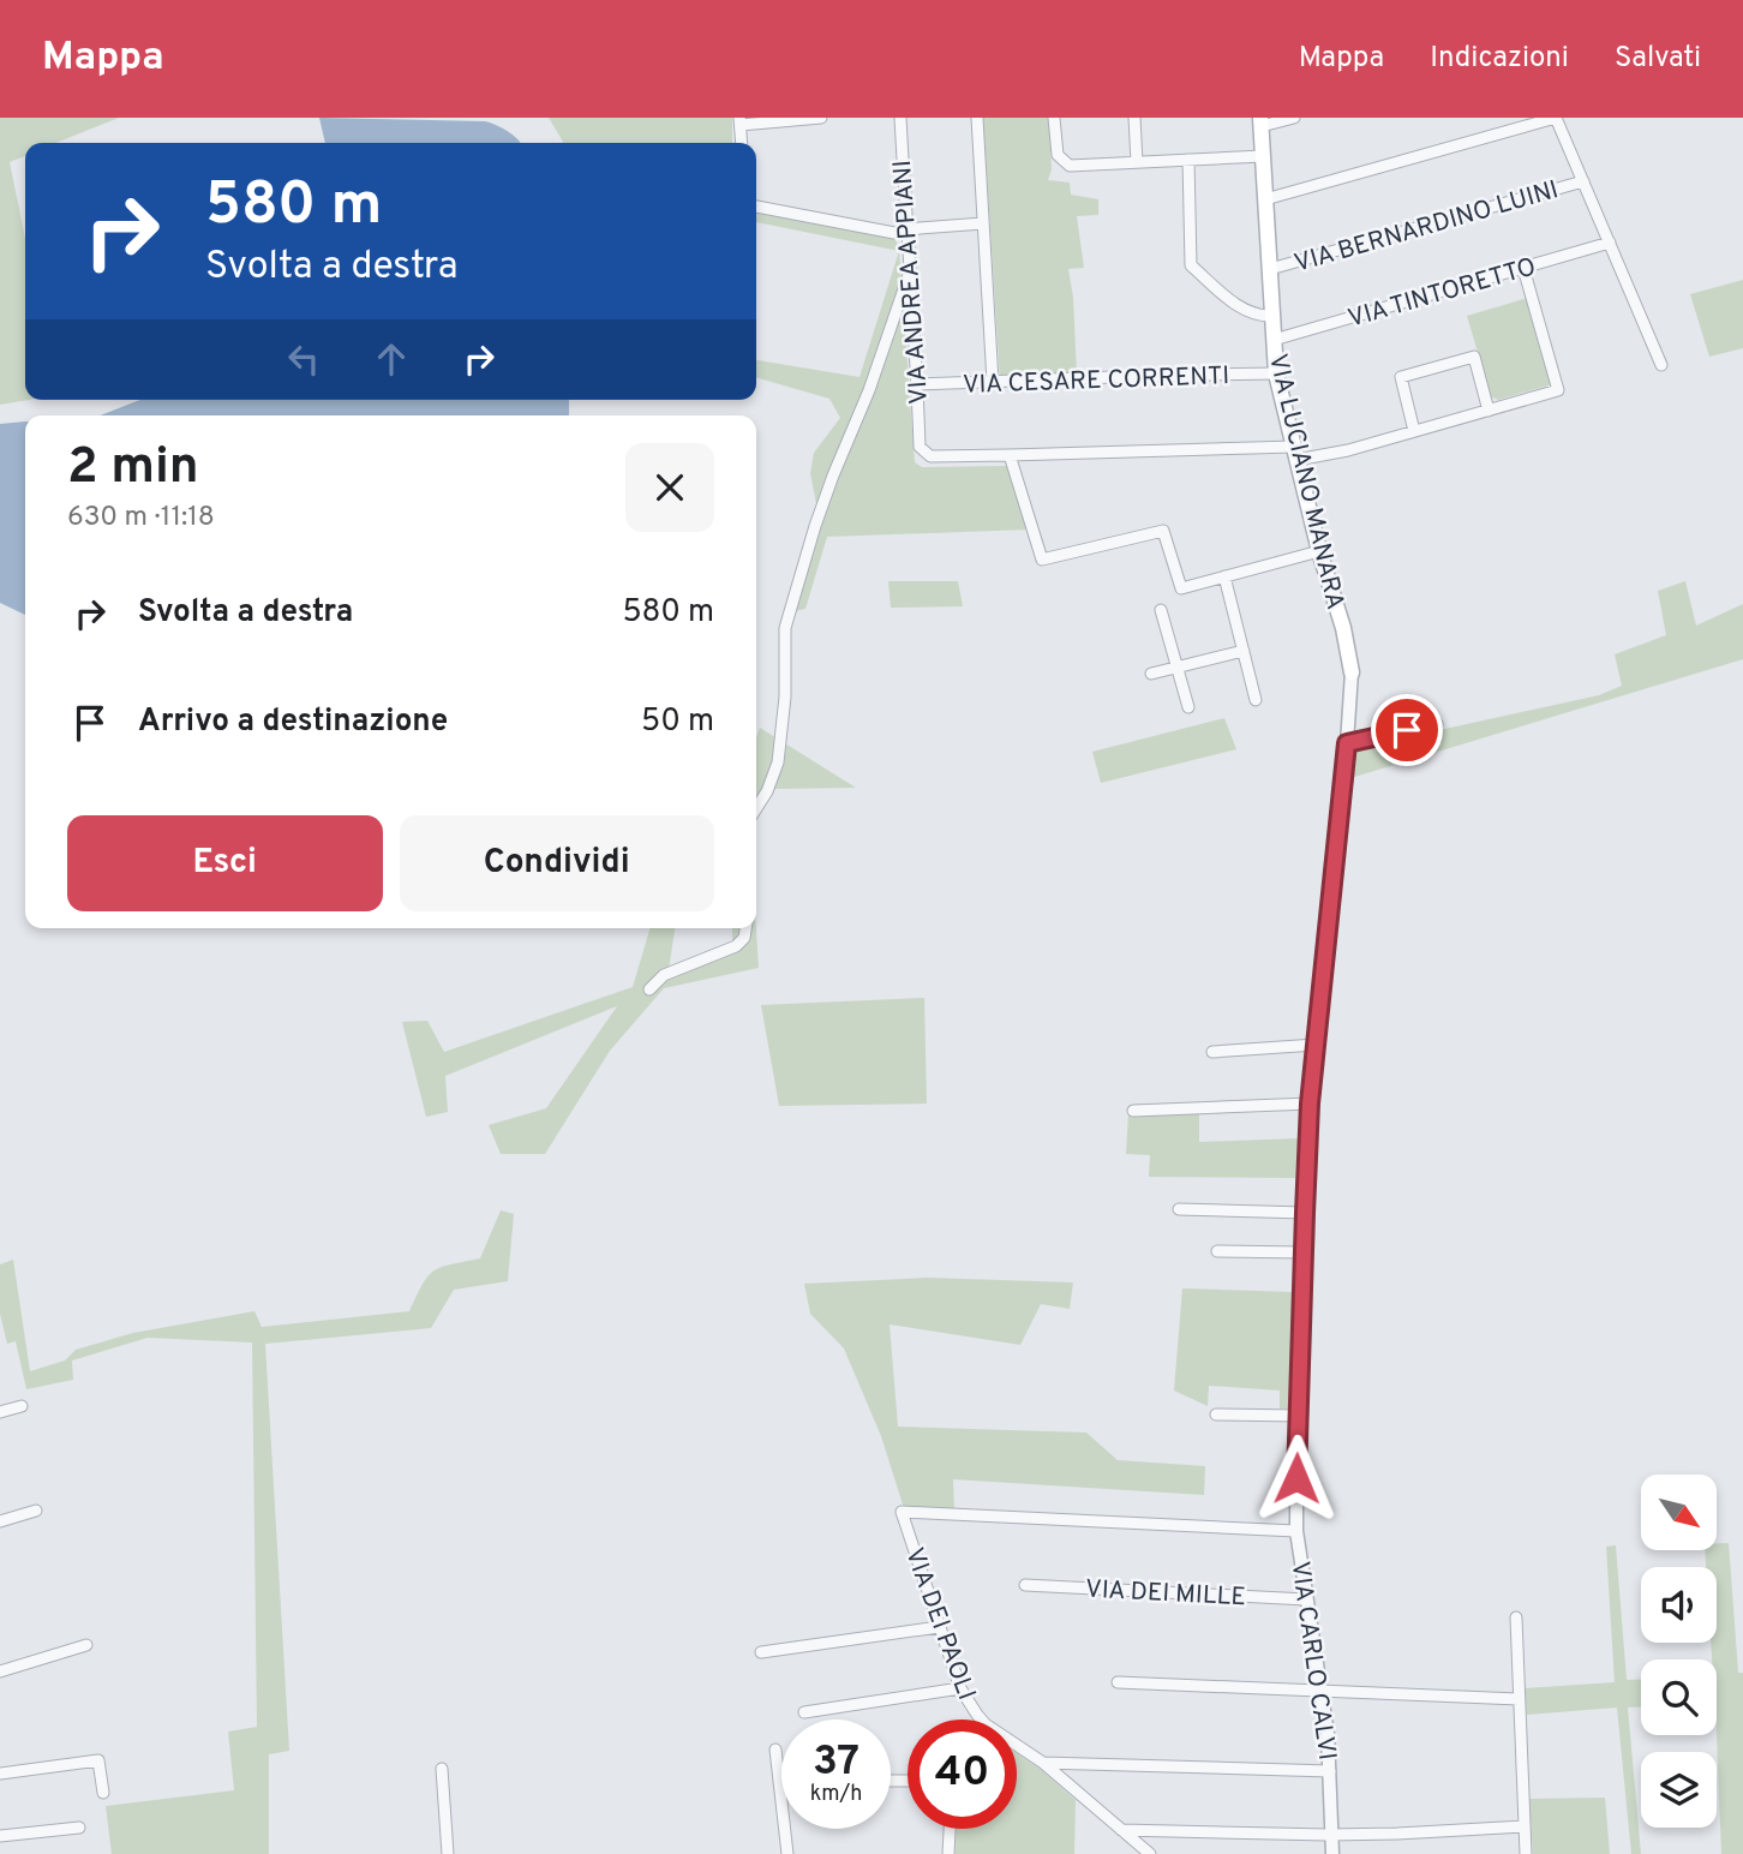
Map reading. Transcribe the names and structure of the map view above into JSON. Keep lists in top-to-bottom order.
{
  "streets": {
    "main road": ["VIA LUCIANO MANARA"],
    "street": [
      "VIA BERNARDINO LUINI",
      "VIA ANDREA APPIANI",
      "VIA TINTORETTO",
      "VIA CESARE CORRENTI",
      "VIA DEI MILLE",
      "VIA DEI PAOLI",
      "VIA CARLO CALVI"
    ]
  },
  "crossings": [
    ["VIA BERNARDINO LUINI", "VIA LUCIANO MANARA"],
    ["VIA ANDREA APPIANI", "VIA CESARE CORRENTI"],
    ["VIA TINTORETTO", "VIA LUCIANO MANARA"],
    ["VIA CESARE CORRENTI", "VIA LUCIANO MANARA"],
    ["VIA LUCIANO MANARA", "VIA CARLO CALVI"],
    ["VIA DEI MILLE", "VIA CARLO CALVI"],
    ["VIA DEI PAOLI", "VIA CARLO CALVI"]
  ],
  "north": "bottom right",
  "page": {
    "header": "Mappa",
    "nav": ["Mappa", "Indicazioni", "Salvati"],
    "turn": ["580 m", "Svolta a destra"],
    "heading": ["2 min", "630 m · 11:18"],
    "list": [
      {
        "name": "Svolta a destra",
        "value": "580 m"
      },
      {
        "name": "Arrivo a destinazione",
        "value": "50 m"
      }
    ],
    "buttons": ["Esci", "Condividi"],
    "speed": "37 km/h",
    "limit": "40"
  }
}
